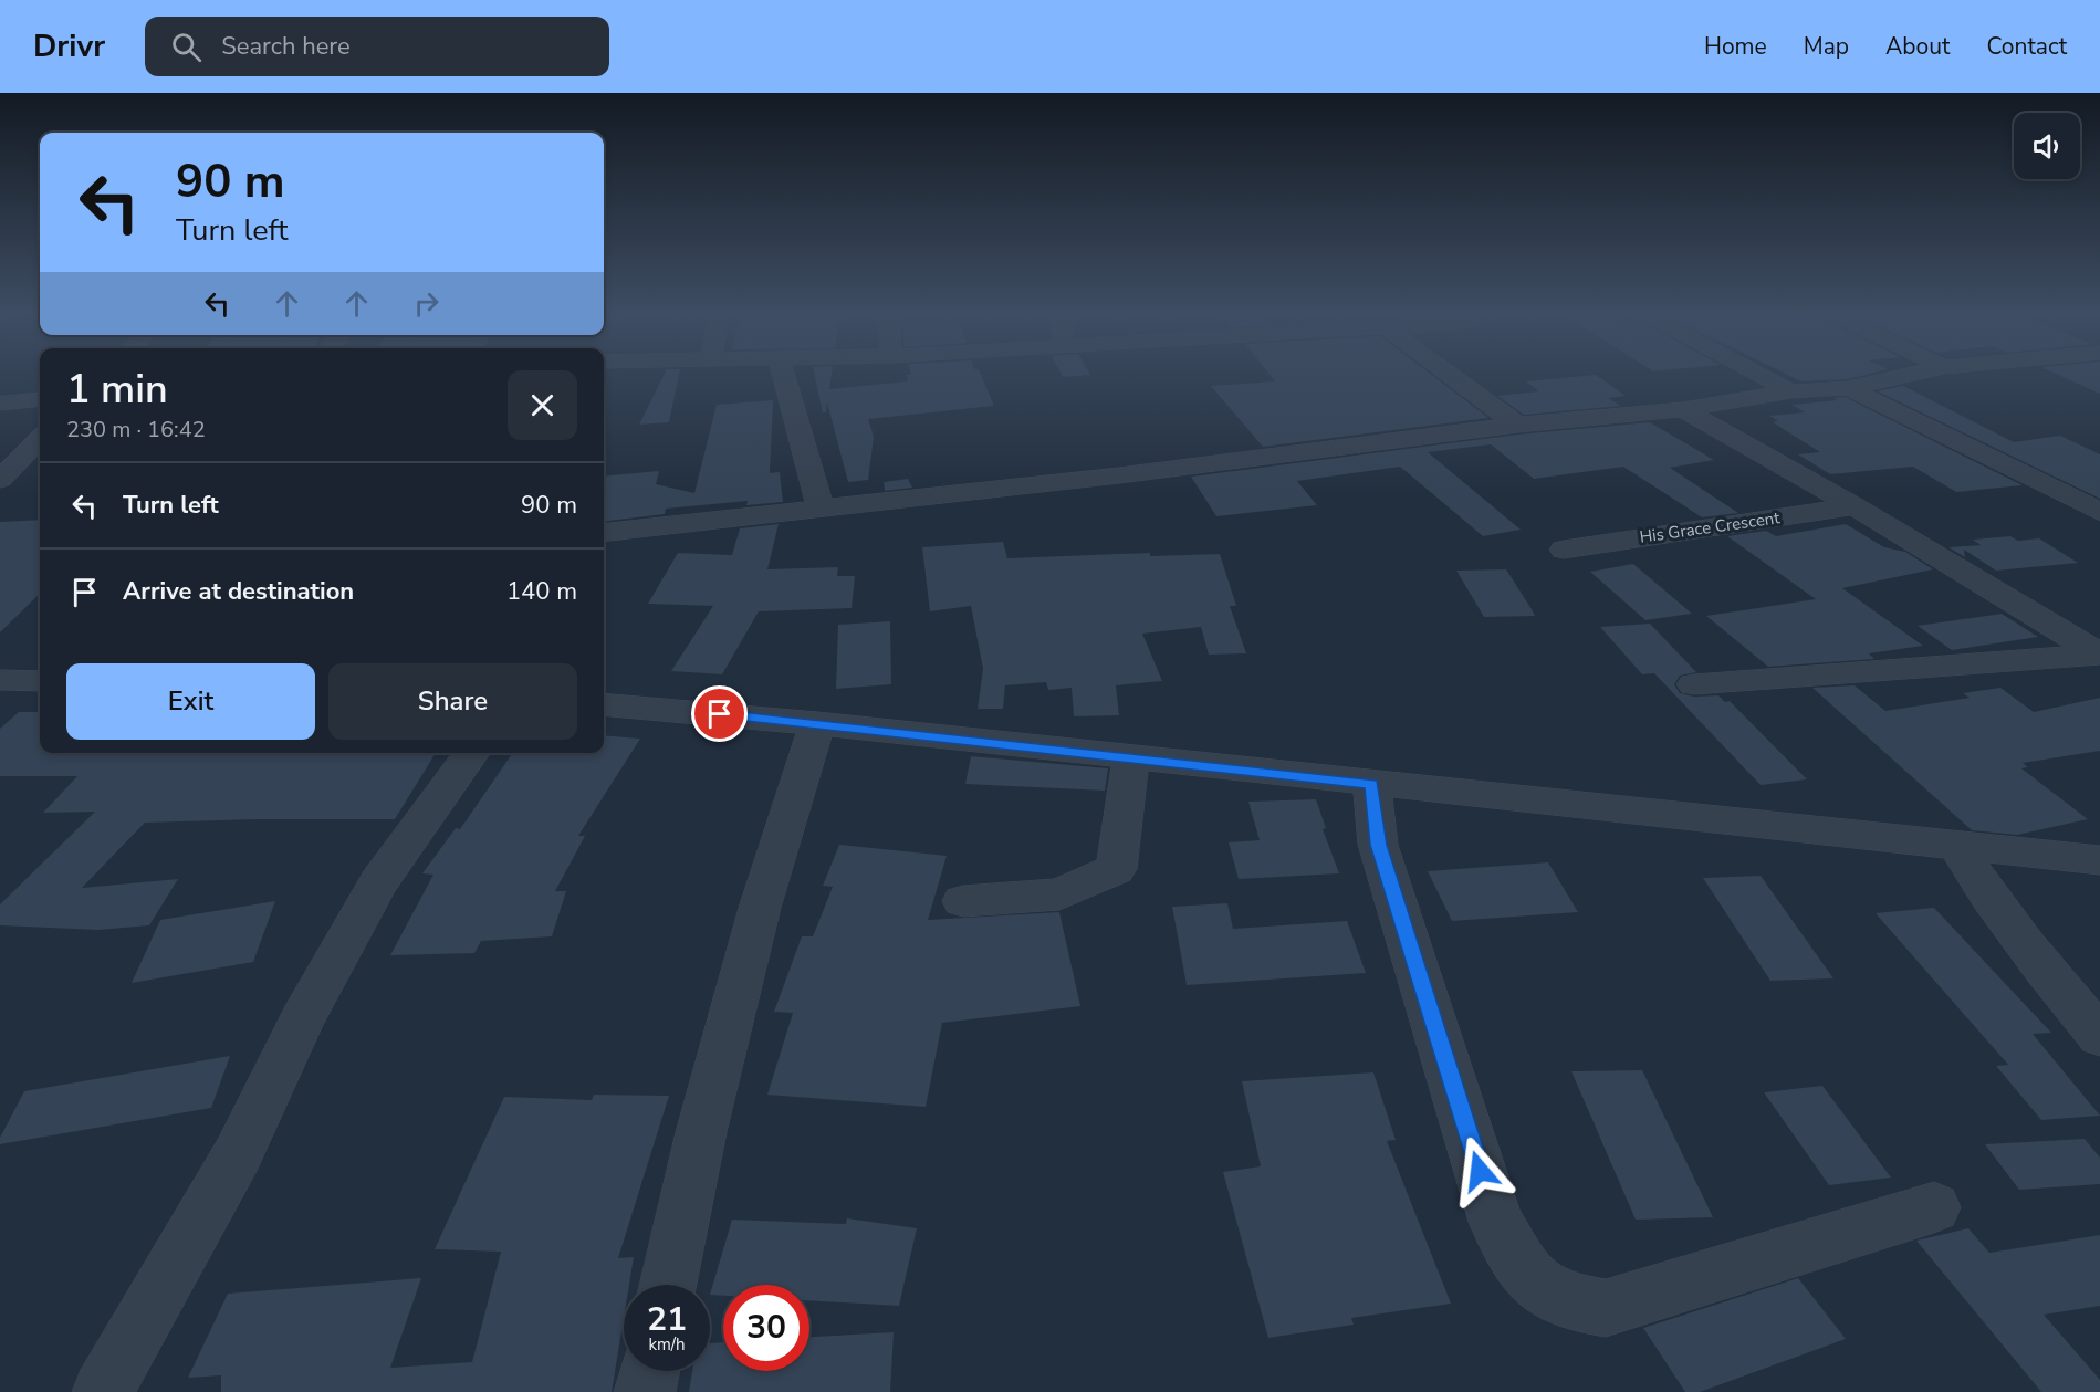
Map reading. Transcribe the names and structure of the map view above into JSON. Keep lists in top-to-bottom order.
{
  "streets": {
    "street": ["His Grace Crescent"]
  },
  "page": {
    "header": "Drivr",
    "search": "Search here",
    "nav": [
      "Home",
      "Map",
      "About",
      "Contact"
    ],
    "turn": ["90 m", "Turn left"],
    "heading": ["1 min", "230 m · 16:42"],
    "list": [
      {
        "name": "Turn left",
        "value": "90 m"
      },
      {
        "name": "Arrive at destination",
        "value": "140 m"
      }
    ],
    "buttons": ["Exit", "Share"],
    "speed": "21 km/h",
    "limit": "30"
  }
}
